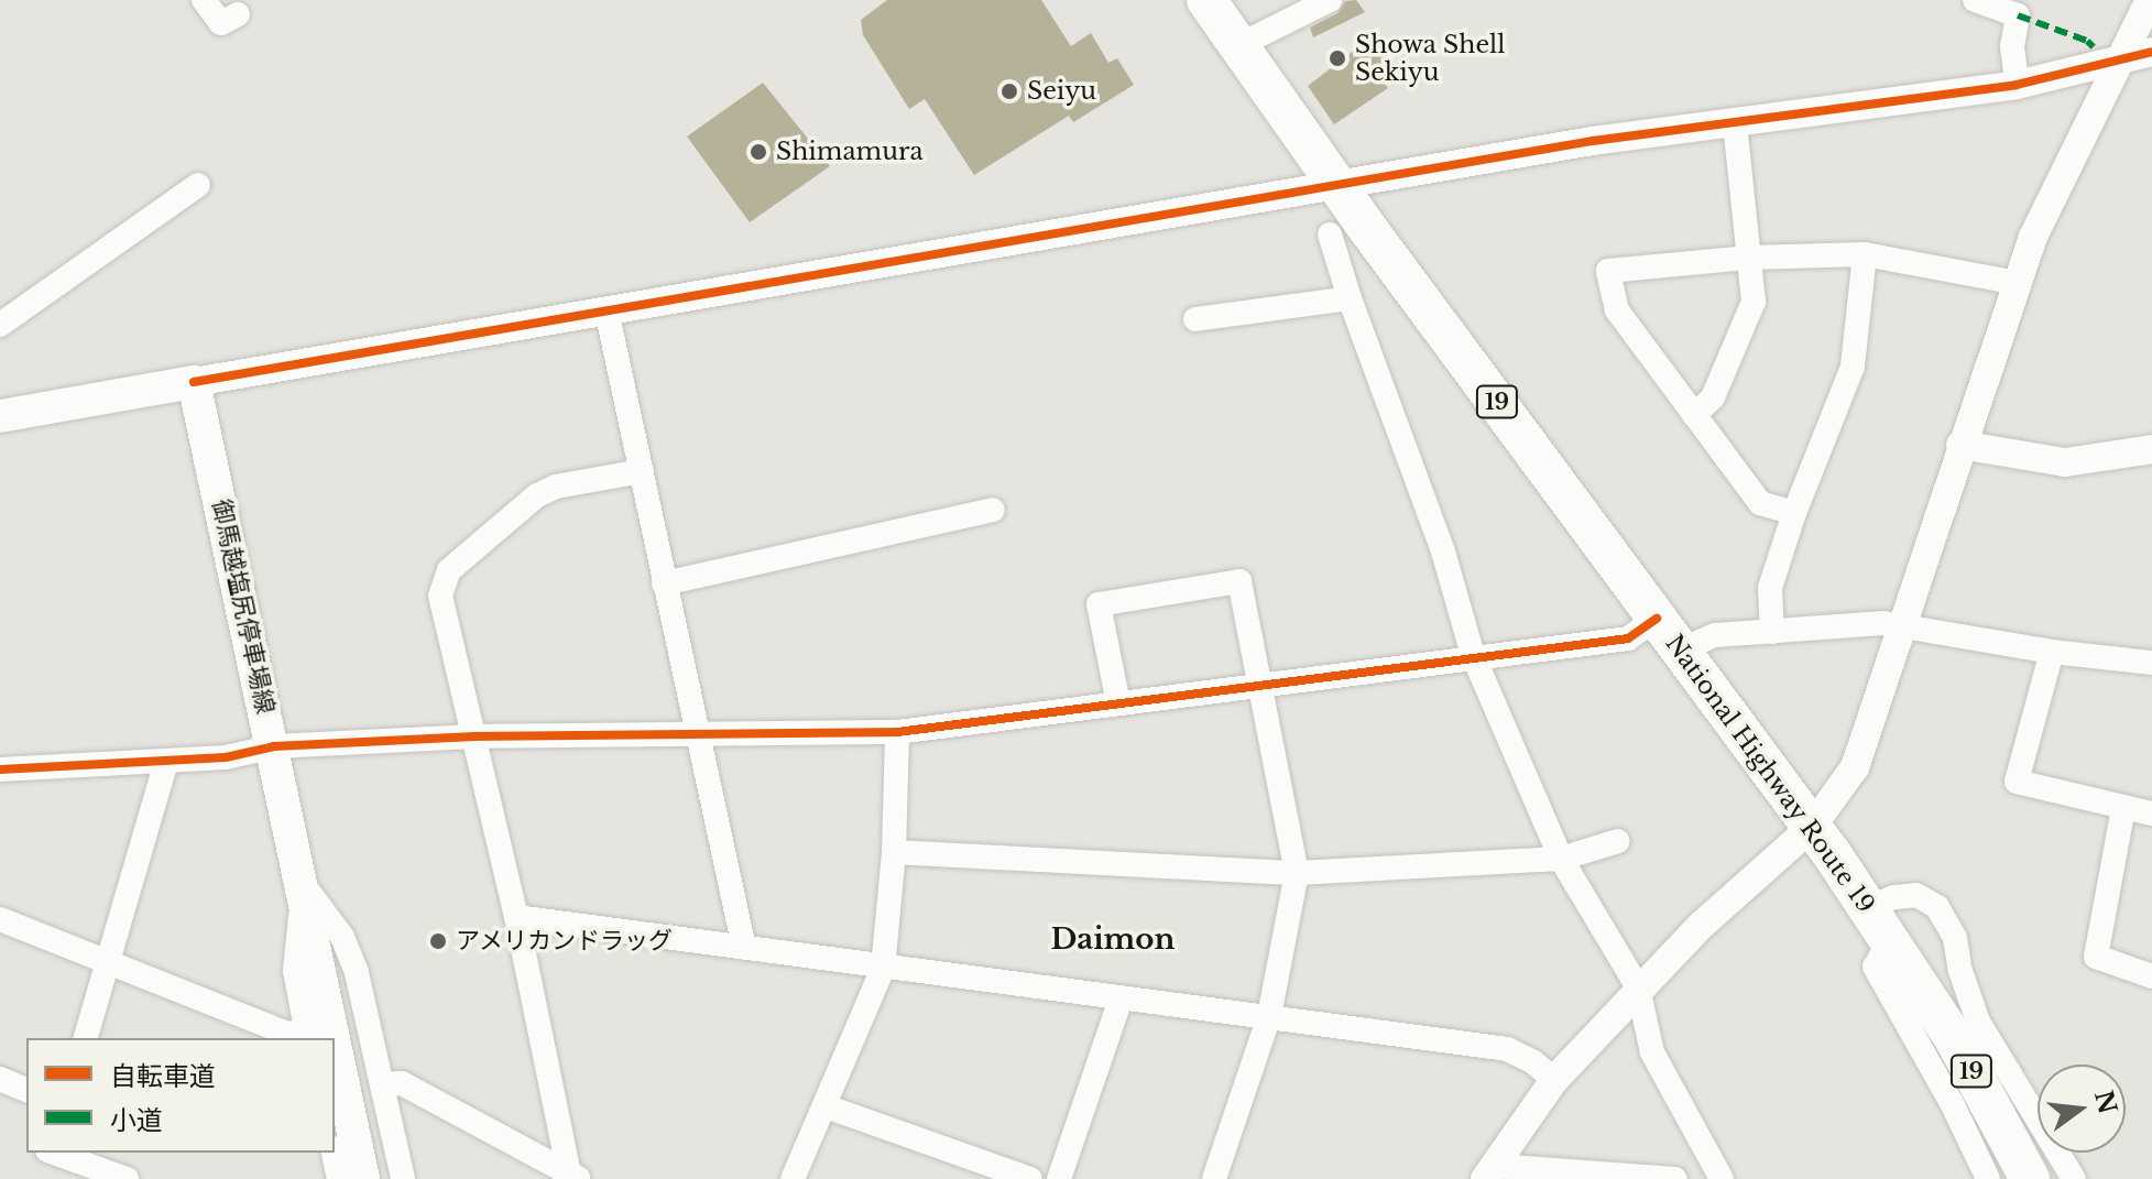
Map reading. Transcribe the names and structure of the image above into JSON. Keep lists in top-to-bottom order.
{
  "streets": {
    "highway": ["19", "National Highway Route 19"],
    "main road": ["御馬越塩尻停車場線"]
  },
  "districts": ["Daimon"],
  "places": [
    "Showa Shell Sekiyu",
    "Seiyu",
    "Shimamura",
    "アメリカンドラッグ"
  ],
  "legend": ["自転車道", "小道"],
  "north": "right"
}
